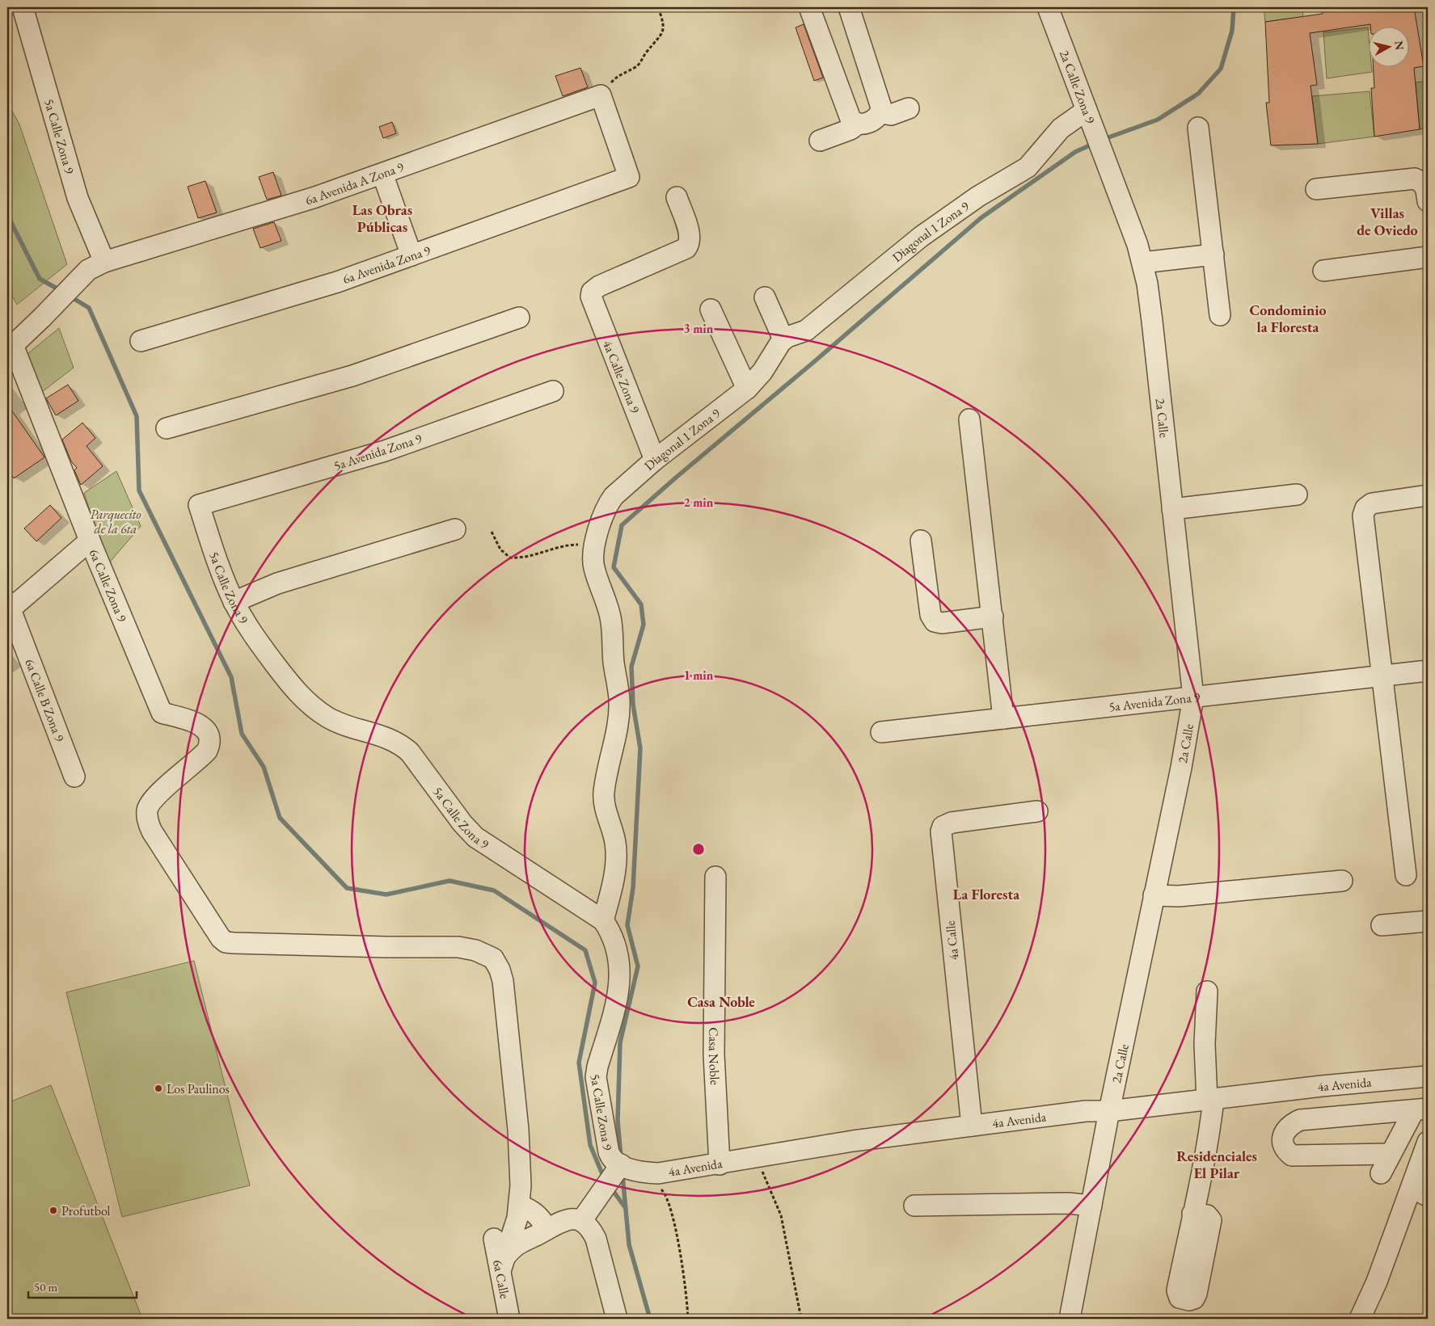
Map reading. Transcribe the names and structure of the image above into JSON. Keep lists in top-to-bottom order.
{
  "streets": {
    "street": [
      "2a Calle Zona 9",
      "5a Calle Zona 9",
      "6a Avenida A Zona 9",
      "Diagonal 1 Zona 9",
      "6a Avenida Zona 9",
      "4a Calle Zona 9",
      "2a Calle",
      "5a Avenida Zona 9",
      "6a Calle Zona 9",
      "6a Calle B Zona 9",
      "4a Calle",
      "Casa Noble",
      "4a Avenida",
      "6a Calle"
    ]
  },
  "crossings": [
    ["2a Calle Zona 9", "Diagonal 1 Zona 9"],
    ["2a Calle Zona 9", "2a Calle"],
    ["5a Calle Zona 9", "6a Avenida A Zona 9"],
    ["5a Calle Zona 9", "Diagonal 1 Zona 9"],
    ["5a Calle Zona 9", "5a Avenida Zona 9"],
    ["5a Calle Zona 9", "4a Avenida"],
    ["6a Avenida A Zona 9", "6a Avenida Zona 9"],
    ["Diagonal 1 Zona 9", "4a Calle Zona 9"],
    ["2a Calle", "5a Avenida Zona 9"],
    ["2a Calle", "4a Avenida"],
    ["4a Calle", "4a Avenida"],
    ["Casa Noble", "4a Avenida"]
  ],
  "districts": [
    "Las Obras Públicas",
    "Villas de Oviedo",
    "Condominio la Floresta",
    "La Floresta",
    "Casa Noble",
    "Residenciales El Pilar"
  ],
  "parks": ["Parquecito de la 6ta"],
  "places": ["Los Paulinos", "Profutbol"],
  "scale_bar": "50 m",
  "north": "right",
  "rings": ["3 min", "2 min", "1 min"]
}
